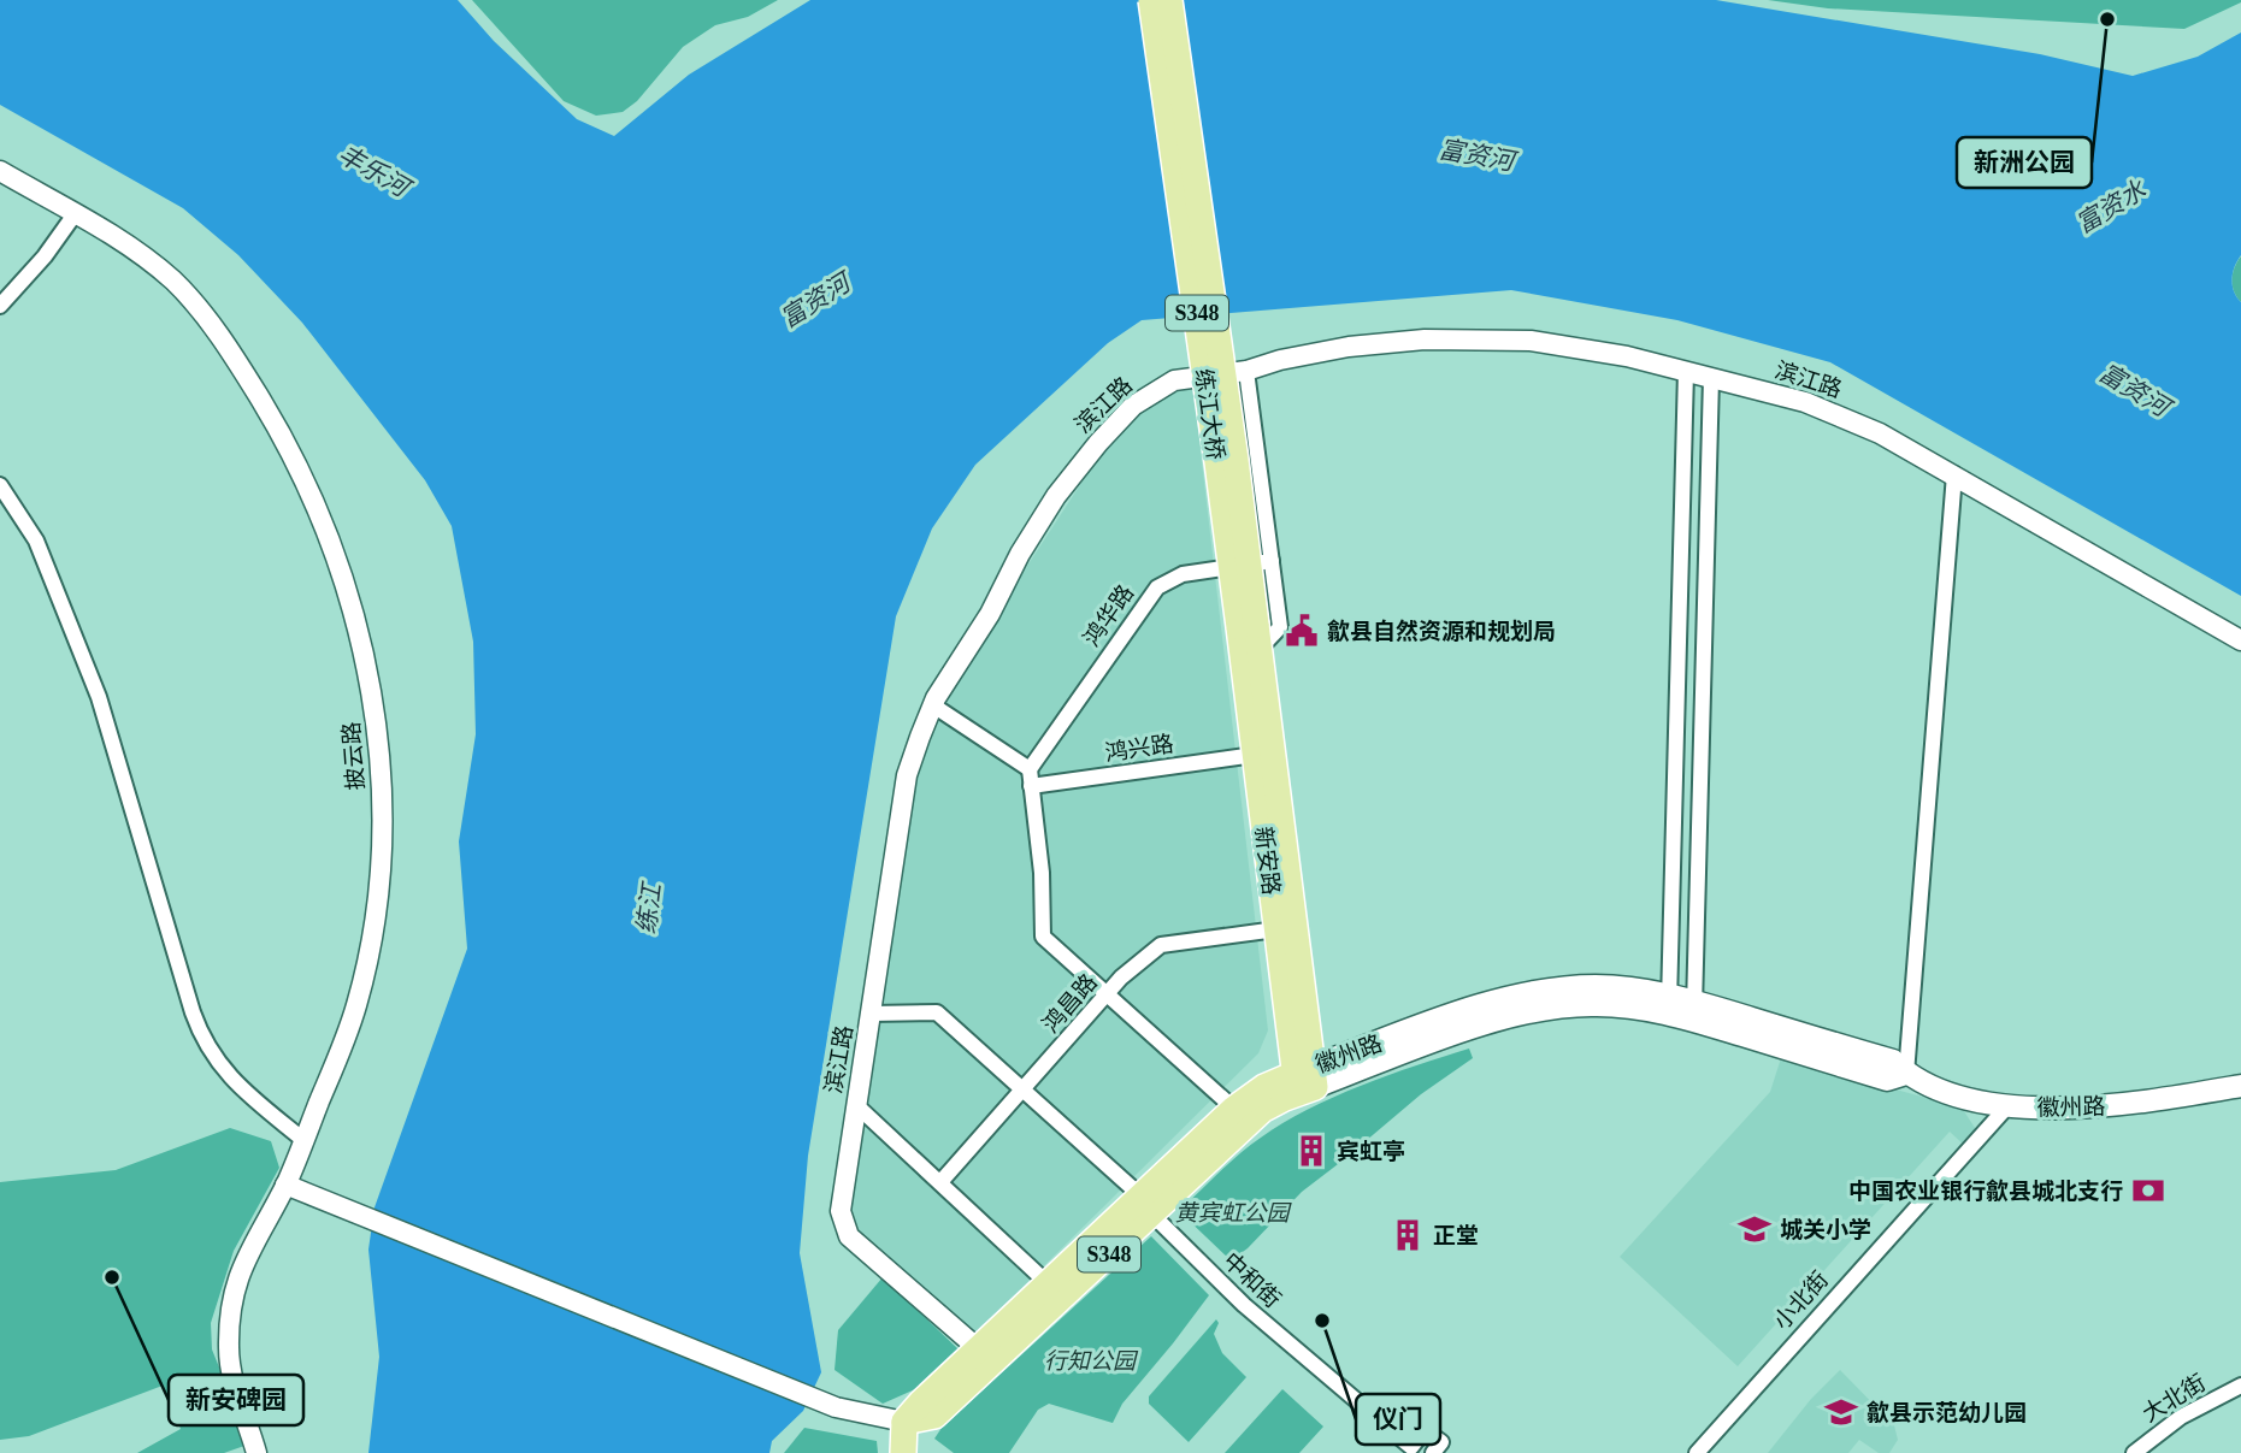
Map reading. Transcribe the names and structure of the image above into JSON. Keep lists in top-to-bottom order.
{
  "streets": {
    "main road": [
      "S348",
      "练江大桥",
      "新安路",
      "徽州路"
    ],
    "street": [
      "滨江路",
      "鸿华路",
      "鸿兴路",
      "披云路",
      "鸿昌路",
      "中和街",
      "小北街",
      "大北街"
    ]
  },
  "crossings": [
    ["滨江路", "徽州路"],
    ["滨江路", "中和街"],
    ["练江大桥", "新安路"],
    ["鸿兴路", "新安路"],
    ["新安路", "鸿昌路"],
    ["新安路", "徽州路"],
    ["鸿昌路", "中和街"],
    ["徽州路", "中和街"],
    ["徽州路", "小北街"]
  ],
  "water": [
    "富资河",
    "丰乐河",
    "富资水",
    "练江"
  ],
  "parks": ["黄宾虹公园", "行知公园"],
  "places": {
    "other": ["新洲公园", "新安碑园", "仪门"],
    "public building": ["歙县自然资源和规划局"],
    "building": ["宾虹亭", "正堂"],
    "bank": ["中国农业银行歙县城北支行"],
    "school or university": ["城关小学", "歙县示范幼儿园"]
  }
}
